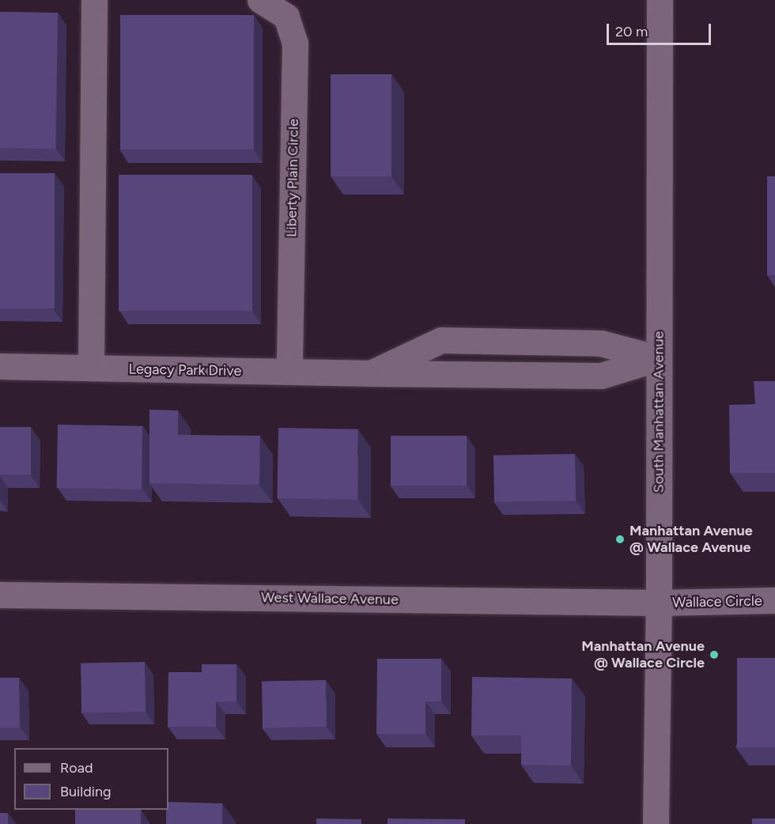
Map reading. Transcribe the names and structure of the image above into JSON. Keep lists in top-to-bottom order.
{
  "streets": {
    "street": [
      "Liberty Plain Circle",
      "Legacy Park Drive",
      "South Manhattan Avenue",
      "West Wallace Avenue",
      "Wallace Circle"
    ]
  },
  "crossings": [
    ["Liberty Plain Circle", "Legacy Park Drive"],
    ["Legacy Park Drive", "South Manhattan Avenue"],
    ["South Manhattan Avenue", "West Wallace Avenue"],
    ["South Manhattan Avenue", "Wallace Circle"],
    ["West Wallace Avenue", "Wallace Circle"]
  ],
  "places": ["Manhattan Avenue @ Wallace Avenue", "Manhattan Avenue @ Wallace Circle"],
  "legend": ["Road", "Building"],
  "scale_bar": "20 m"
}
